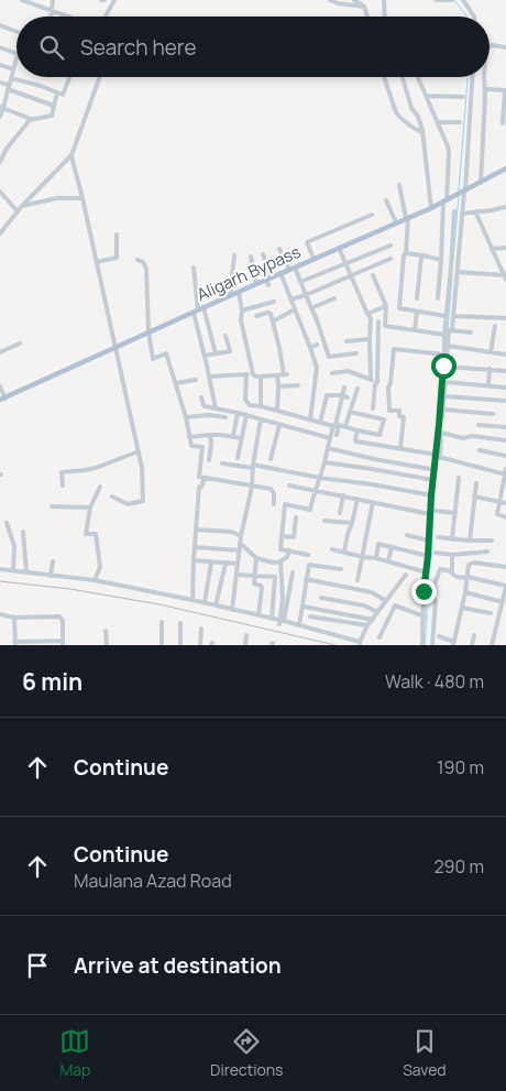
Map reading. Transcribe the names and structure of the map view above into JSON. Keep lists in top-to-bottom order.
{
  "streets": {
    "main road": ["Aligarh Bypass"]
  },
  "page": {
    "search": "Search here",
    "heading": ["6 min", "Walk · 480 m"],
    "list": [
      ["Continue", "190 m"],
      ["Continue", "Maulana Azad Road", "290 m"],
      "Arrive at destination"
    ],
    "nav": ["Map", "Directions", "Saved"]
  }
}
